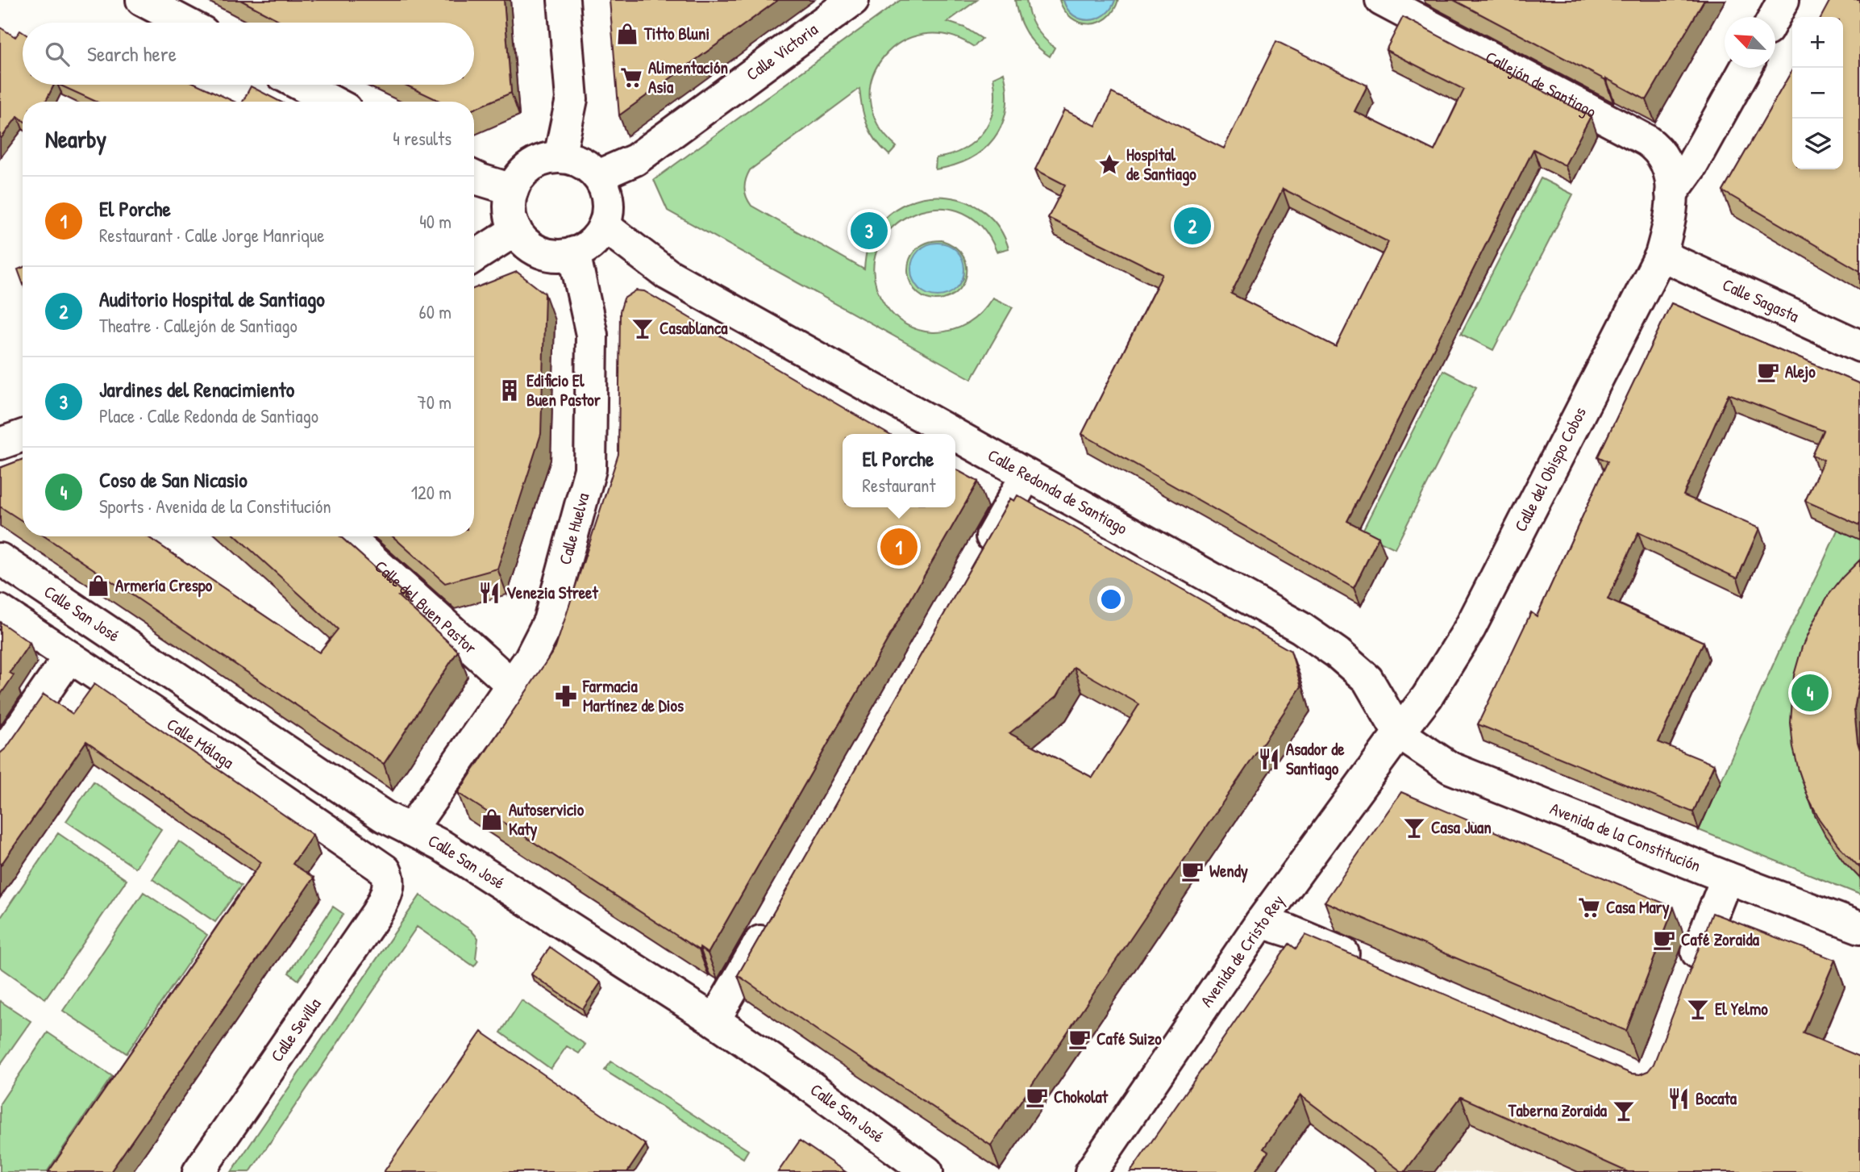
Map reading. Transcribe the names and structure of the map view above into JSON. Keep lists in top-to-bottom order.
{
  "streets": {
    "street": [
      "Calle Victoria",
      "Callejón de Santiago",
      "Calle Sagasta",
      "Calle del Obispo Cobos",
      "Calle Redonda de Santiago",
      "Calle Huelva",
      "Calle del Buen Pastor",
      "Calle San José",
      "Calle Málaga",
      "Avenida de la Constitución",
      "Avenida de Cristo Rey",
      "Calle Sevilla"
    ]
  },
  "crossings": [
    ["Calle Victoria", "Calle Redonda de Santiago"],
    ["Calle Victoria", "Calle Huelva"],
    ["Callejón de Santiago", "Calle del Obispo Cobos"],
    ["Calle Sagasta", "Calle del Obispo Cobos"],
    ["Calle del Obispo Cobos", "Calle Redonda de Santiago"],
    ["Calle del Obispo Cobos", "Avenida de la Constitución"],
    ["Calle del Obispo Cobos", "Avenida de Cristo Rey"],
    ["Calle Redonda de Santiago", "Calle Huelva"],
    ["Calle Redonda de Santiago", "Avenida de la Constitución"],
    ["Calle Redonda de Santiago", "Avenida de Cristo Rey"],
    ["Calle Huelva", "Calle del Buen Pastor"],
    ["Calle Huelva", "Calle San José"],
    ["Calle Málaga", "Calle Sevilla"],
    ["Avenida de la Constitución", "Avenida de Cristo Rey"]
  ],
  "places": {
    "shop": ["Titto Bluni", "Armería Crespo", "Autoservicio Katy"],
    "supermarket": ["Alimentación Asia", "Casa Mary"],
    "place": ["Hospital de Santiago"],
    "bar": [
      "Casablanca",
      "Casa Juan",
      "El Yelmo",
      "Taberna Zoraida"
    ],
    "cafe": [
      "Alejo",
      "Wendy",
      "Café Zoraida",
      "Café Suizo",
      "Chokolat"
    ],
    "building": ["Edificio El Buen Pastor"],
    "restaurant": ["Venezia Street", "Asador de Santiago", "Bocata"],
    "pharmacy": ["Farmacia Martínez de Dios"]
  },
  "north": "top left",
  "page": {
    "map_buttons": ["+", "−"],
    "search": "Search here",
    "heading": ["Nearby", "4 results"],
    "list": [
      {
        "mark": "1",
        "name": "El Porche",
        "note": "Restaurant · Calle Jorge Manrique",
        "value": "40 m"
      },
      {
        "mark": "2",
        "name": "Auditorio Hospital de Santiago",
        "note": "Theatre · Callejón de Santiago",
        "value": "60 m"
      },
      {
        "mark": "3",
        "name": "Jardines del Renacimiento",
        "note": "Place · Calle Redonda de Santiago",
        "value": "70 m"
      },
      {
        "mark": "4",
        "name": "Coso de San Nicasio",
        "note": "Sports · Avenida de la Constitución",
        "value": "120 m"
      }
    ],
    "pins": [
      "2",
      "3",
      "1",
      "4"
    ],
    "popup": ["El Porche", "Restaurant"]
  }
}
